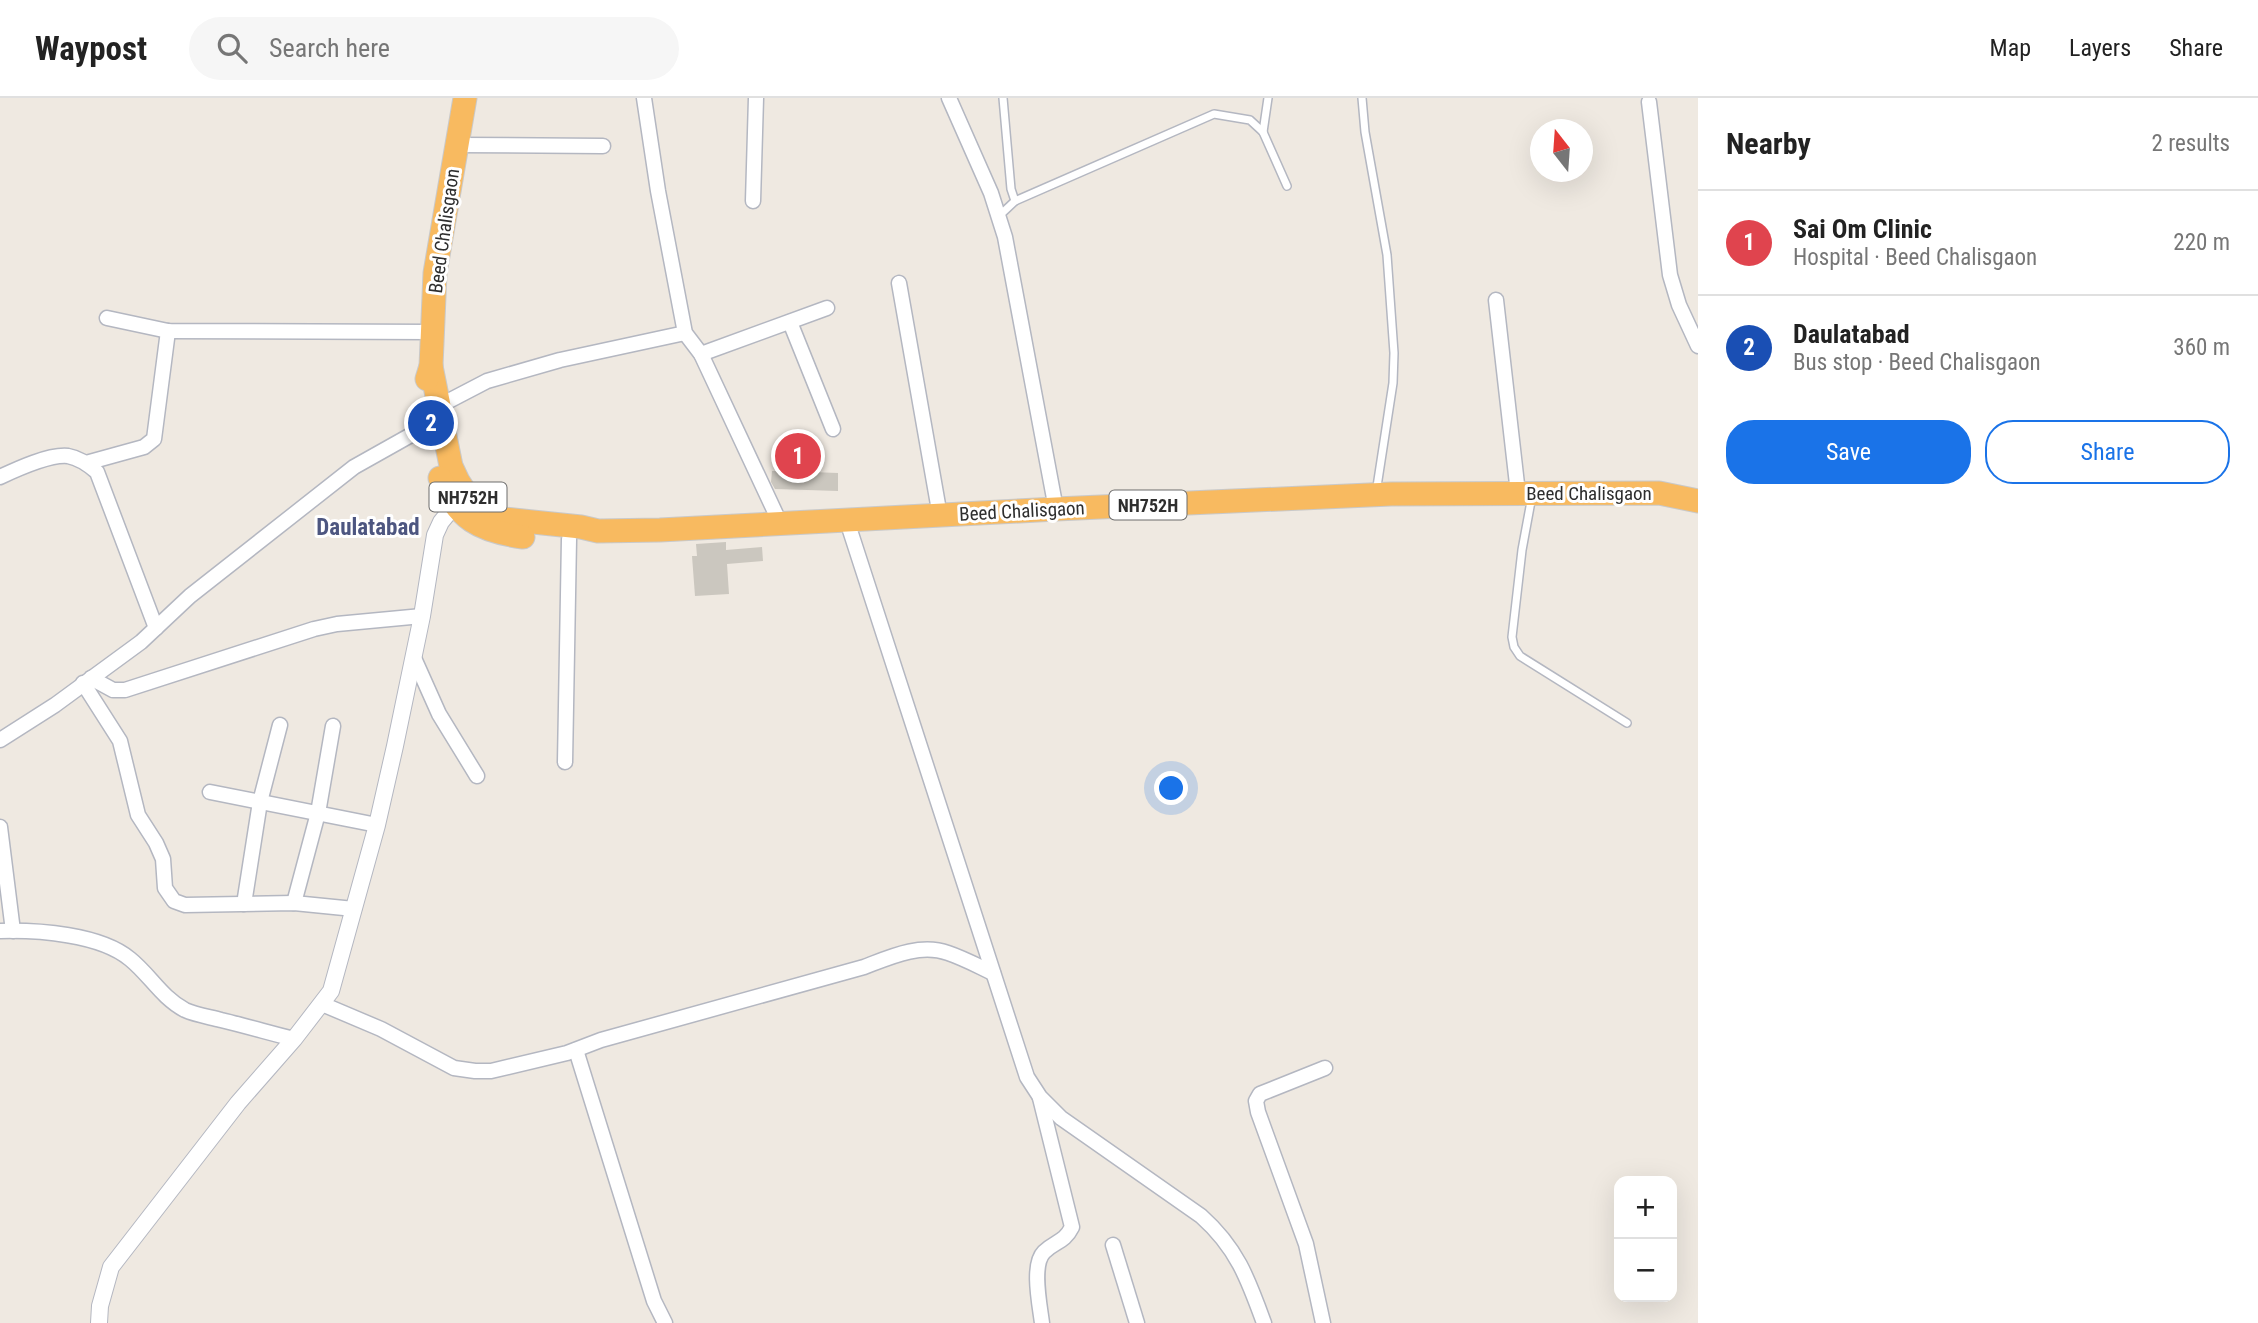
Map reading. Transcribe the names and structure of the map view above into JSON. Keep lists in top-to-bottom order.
{
  "streets": {
    "highway": ["Beed Chalisgaon", "NH752H"]
  },
  "districts": ["Daulatabad"],
  "north": "top",
  "page": {
    "header": "Waypost",
    "search": "Search here",
    "nav": ["Map", "Layers", "Share"],
    "heading": ["Nearby", "2 results"],
    "list": [
      {
        "mark": "1",
        "name": "Sai Om Clinic",
        "note": "Hospital · Beed Chalisgaon",
        "value": "220 m"
      },
      {
        "mark": "2",
        "name": "Daulatabad",
        "note": "Bus stop · Beed Chalisgaon",
        "value": "360 m"
      }
    ],
    "pins": ["2", "1"],
    "buttons": ["Save", "Share"],
    "map_buttons": ["+", "−"]
  }
}
